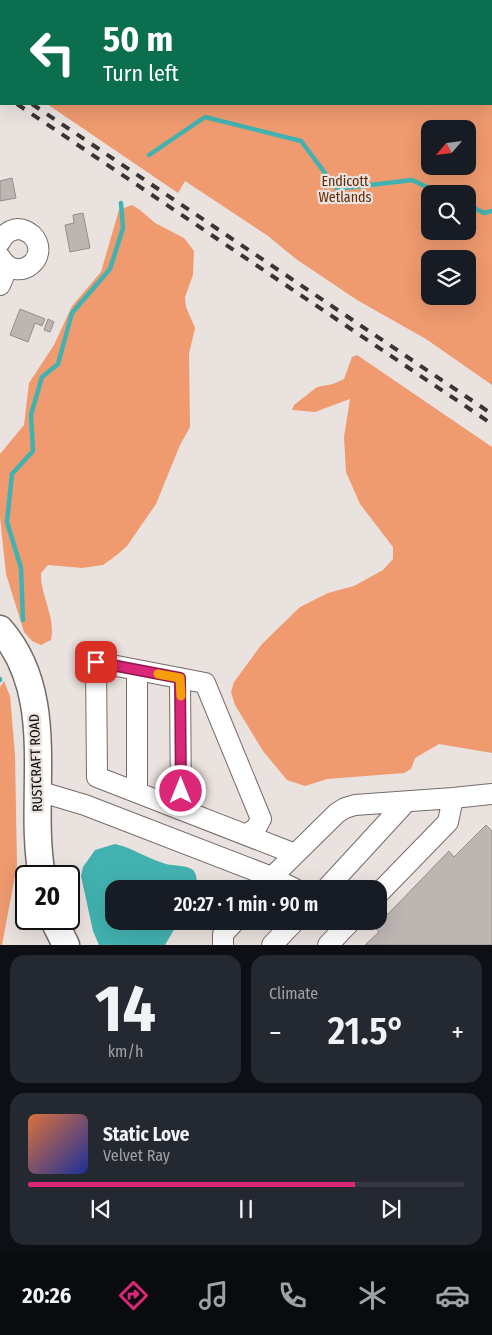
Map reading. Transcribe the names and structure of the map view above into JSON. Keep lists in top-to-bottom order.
{
  "streets": {
    "main road": ["RUSTCRAFT ROAD"]
  },
  "parks": ["Endicott Wetlands"],
  "north": "bottom left",
  "page": {
    "turn": ["50 m", "Turn left"],
    "limit": "20",
    "trip": "20:27 · 1 min · 90 m",
    "tile": [
      ["14", "km/h"],
      "Climate"
    ],
    "heat": ["−", "21.5°", "+"],
    "song": ["Static Love", "Velvet Ray"],
    "tabs": "20:26"
  }
}
